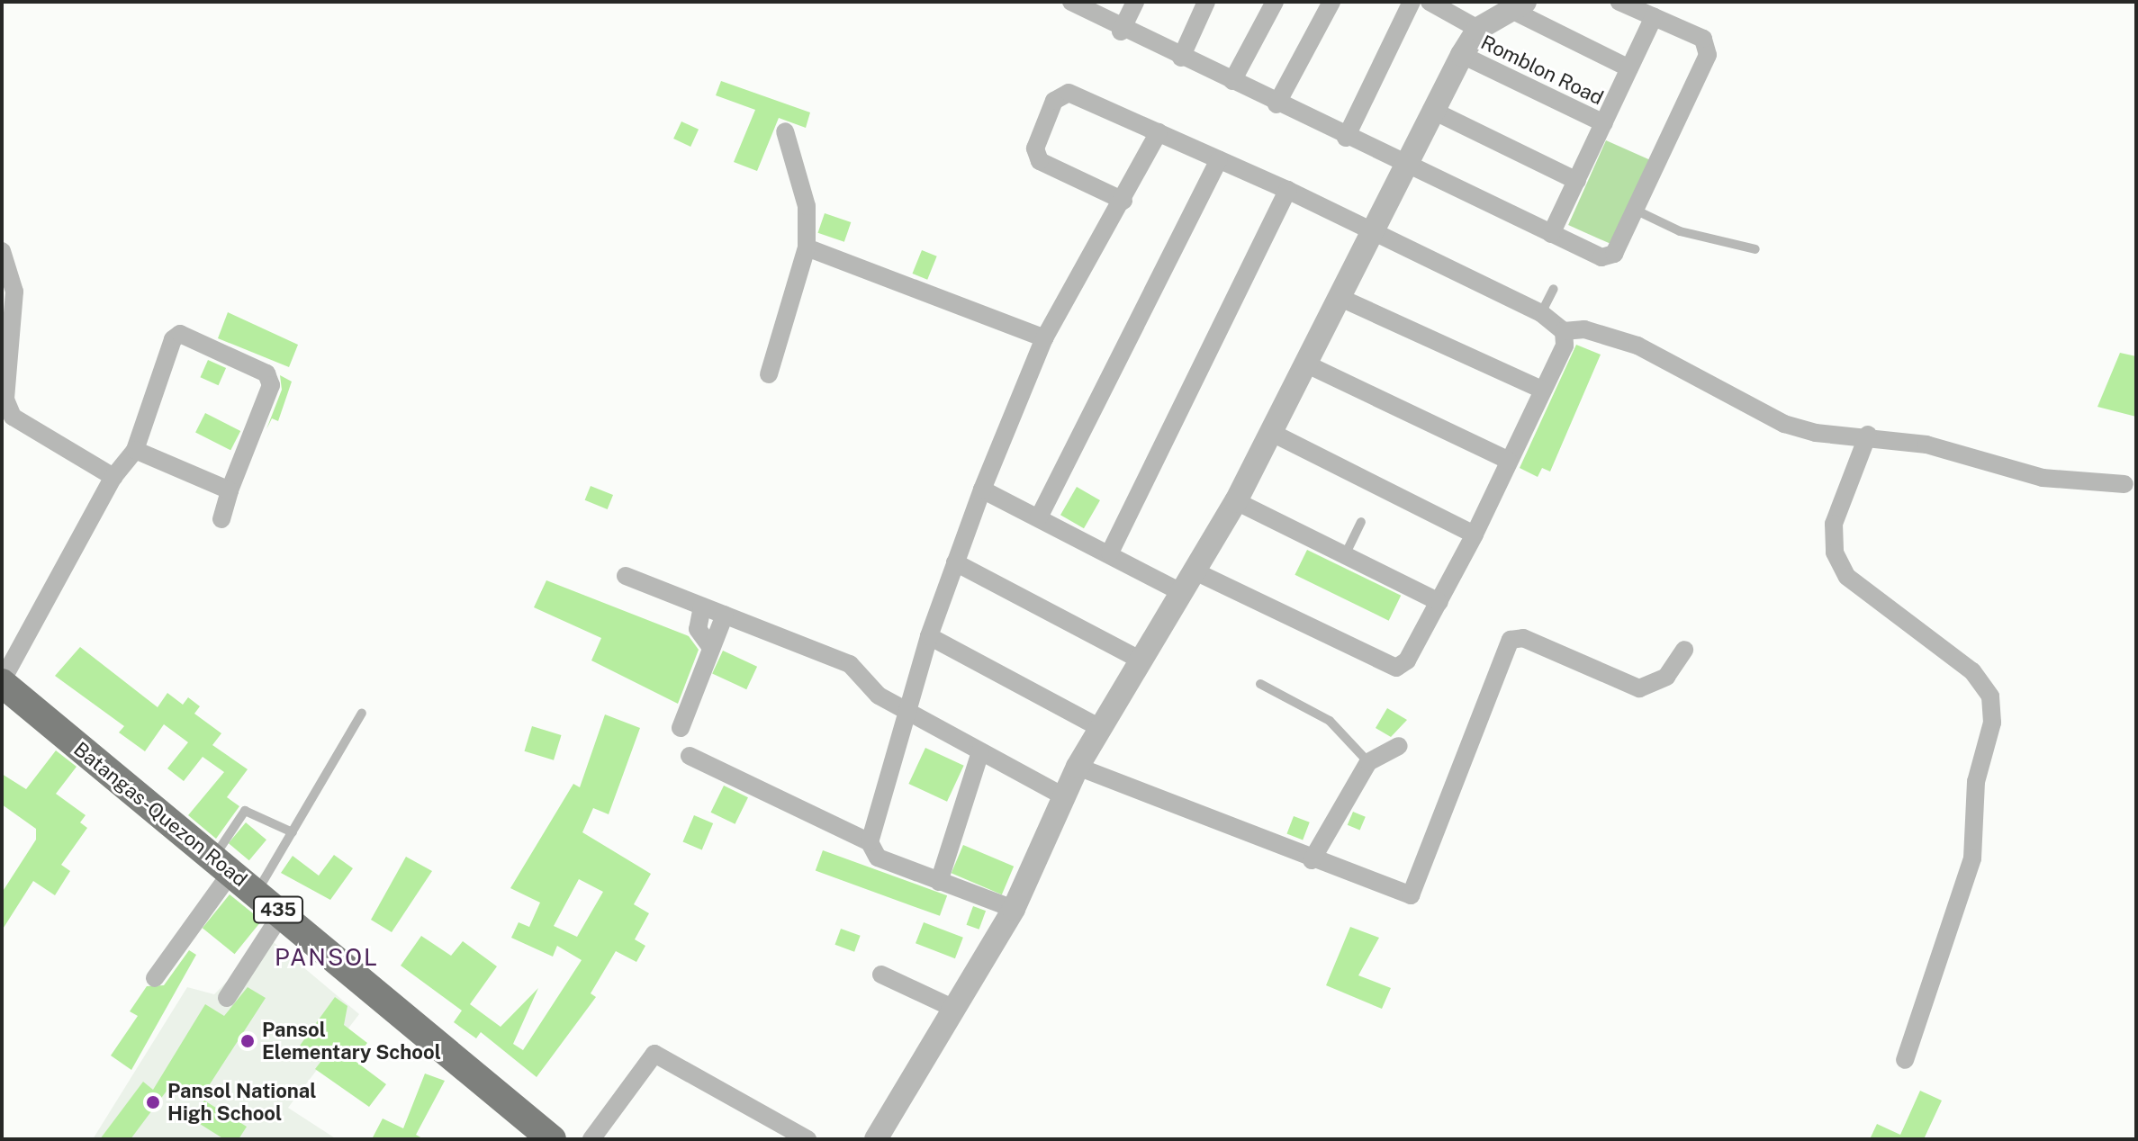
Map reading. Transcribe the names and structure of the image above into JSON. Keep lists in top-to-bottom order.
{
  "streets": {
    "main road": ["Batangas-Quezon Road", "435"],
    "street": ["Romblon Road"]
  },
  "districts": ["PANSOL"],
  "places": ["Pansol Elementary School", "Pansol National High School"]
}
